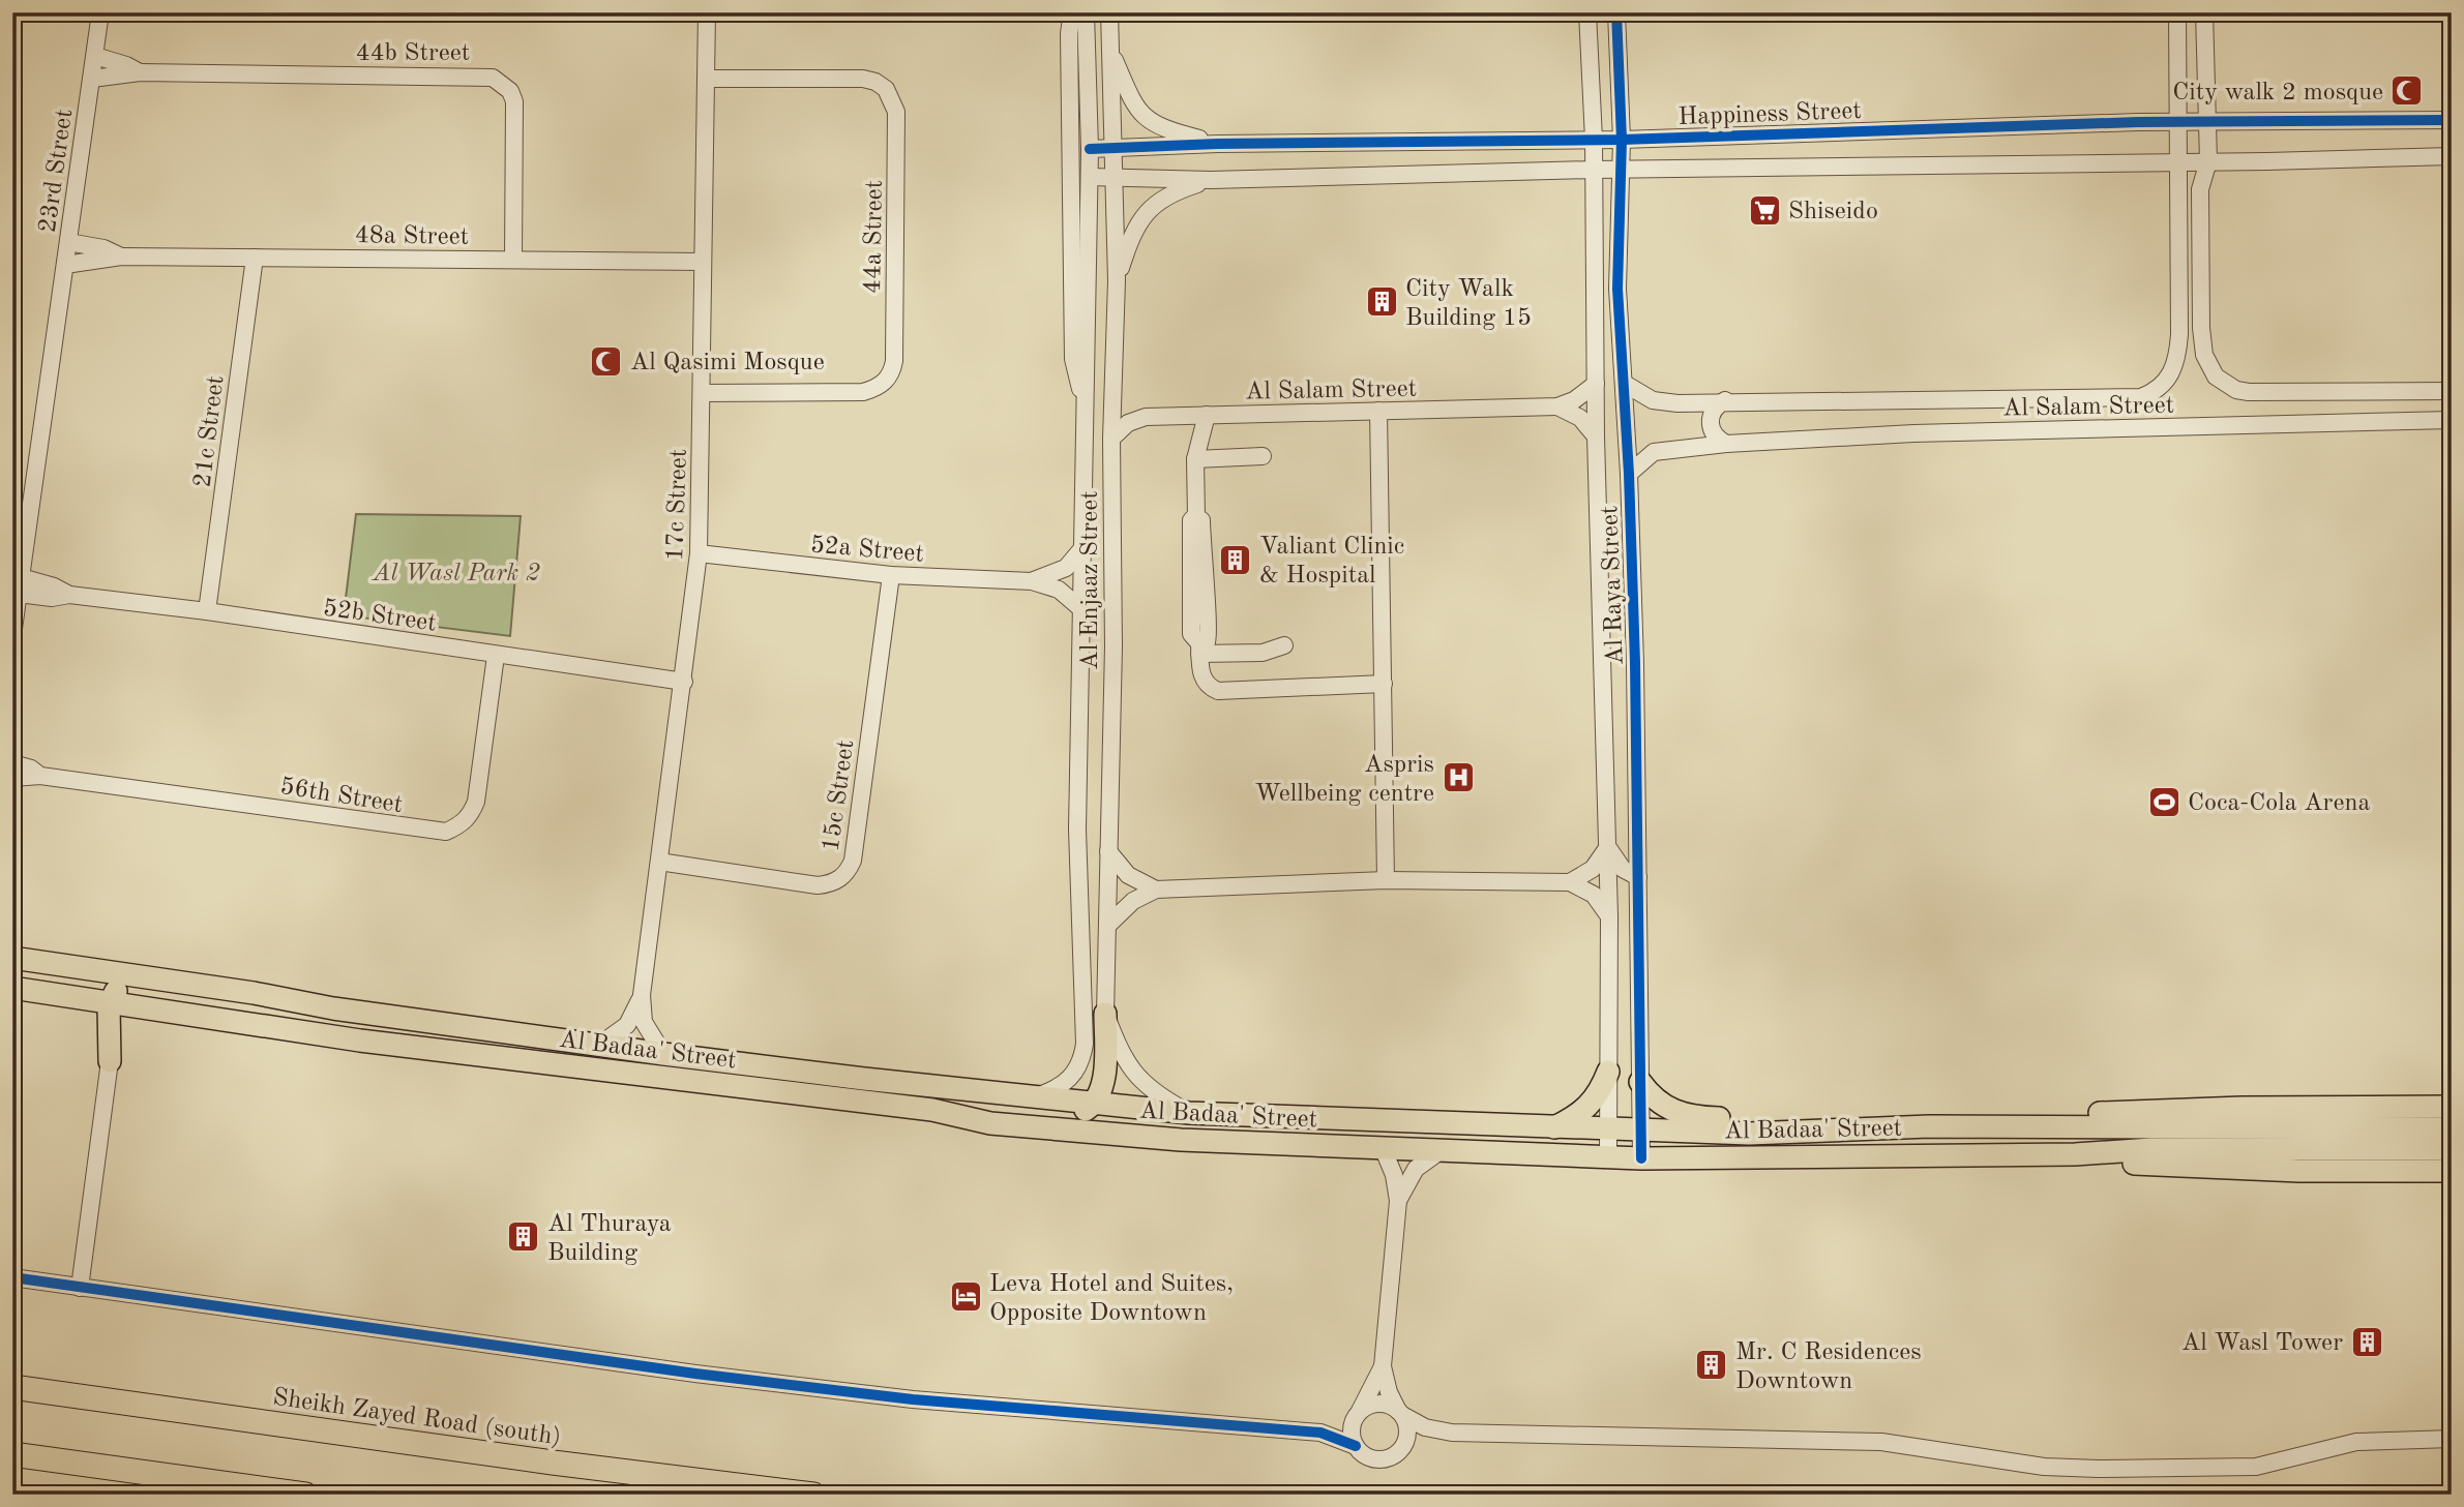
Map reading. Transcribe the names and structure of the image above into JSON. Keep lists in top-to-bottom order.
{
  "streets": {
    "highway": ["Sheikh Zayed Road (south)"],
    "main road": ["Al Badaa' Street"],
    "street": [
      "44b Street",
      "Happiness Street",
      "23rd Street",
      "48a Street",
      "44a Street",
      "Al Salam Street",
      "21c Street",
      "17c Street",
      "52a Street",
      "Al Enjaaz Street",
      "Al Raya Street",
      "52b Street",
      "56th Street",
      "15c Street"
    ]
  },
  "crossings": [
    ["44b Street", "23rd Street"],
    ["44b Street", "48a Street"],
    ["Happiness Street", "Al Salam Street"],
    ["Happiness Street", "Al Enjaaz Street"],
    ["Happiness Street", "Al Raya Street"],
    ["23rd Street", "48a Street"],
    ["23rd Street", "52b Street"],
    ["48a Street", "21c Street"],
    ["48a Street", "17c Street"],
    ["44a Street", "17c Street"],
    ["Al Salam Street", "Al Enjaaz Street"],
    ["Al Salam Street", "Al Raya Street"],
    ["21c Street", "52b Street"],
    ["17c Street", "52a Street"],
    ["17c Street", "52b Street"],
    ["17c Street", "15c Street"],
    ["17c Street", "Al Badaa' Street"],
    ["52a Street", "Al Enjaaz Street"],
    ["52a Street", "15c Street"],
    ["Al Enjaaz Street", "Al Badaa' Street"],
    ["Al Raya Street", "Al Badaa' Street"],
    ["52b Street", "56th Street"]
  ],
  "parks": ["Al Wasl Park 2"],
  "places": {
    "mosque": ["City walk 2 mosque", "Al Qasimi Mosque"],
    "supermarket": ["Shiseido"],
    "building": [
      "City Walk Building 15",
      "Valiant Clinic & Hospital",
      "Al Thuraya Building",
      "Al Wasl Tower",
      "Mr. C Residences Downtown"
    ],
    "hospital": ["Aspris Wellbeing centre"],
    "sports": ["Coca-Cola Arena"],
    "hotel": ["Leva Hotel and Suites, Opposite Downtown"]
  }
}
